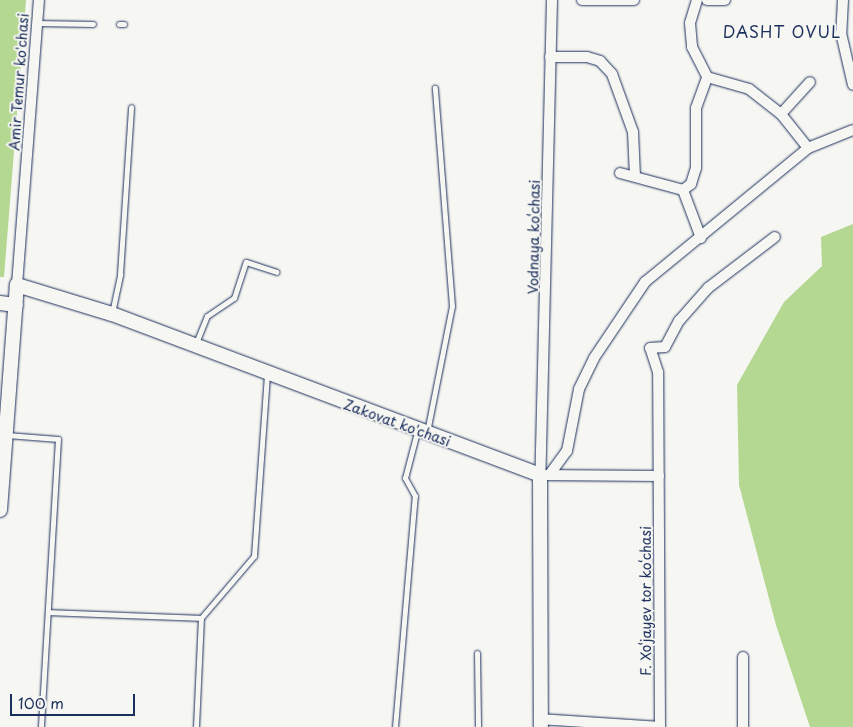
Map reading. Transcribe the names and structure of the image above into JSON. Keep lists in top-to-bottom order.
{
  "streets": {
    "main road": ["Zakovat ko'chasi"],
    "street": ["Amir Temur ko'chasi", "Vodnaya ko‘chasi", "F. Xo‘jayev tor ko‘chasi"]
  },
  "crossings": [
    ["Amir Temur ko'chasi", "Zakovat ko'chasi"],
    ["Vodnaya ko‘chasi", "Zakovat ko'chasi"]
  ],
  "districts": ["DASHT ОVUL"],
  "scale_bar": "100 m"
}
